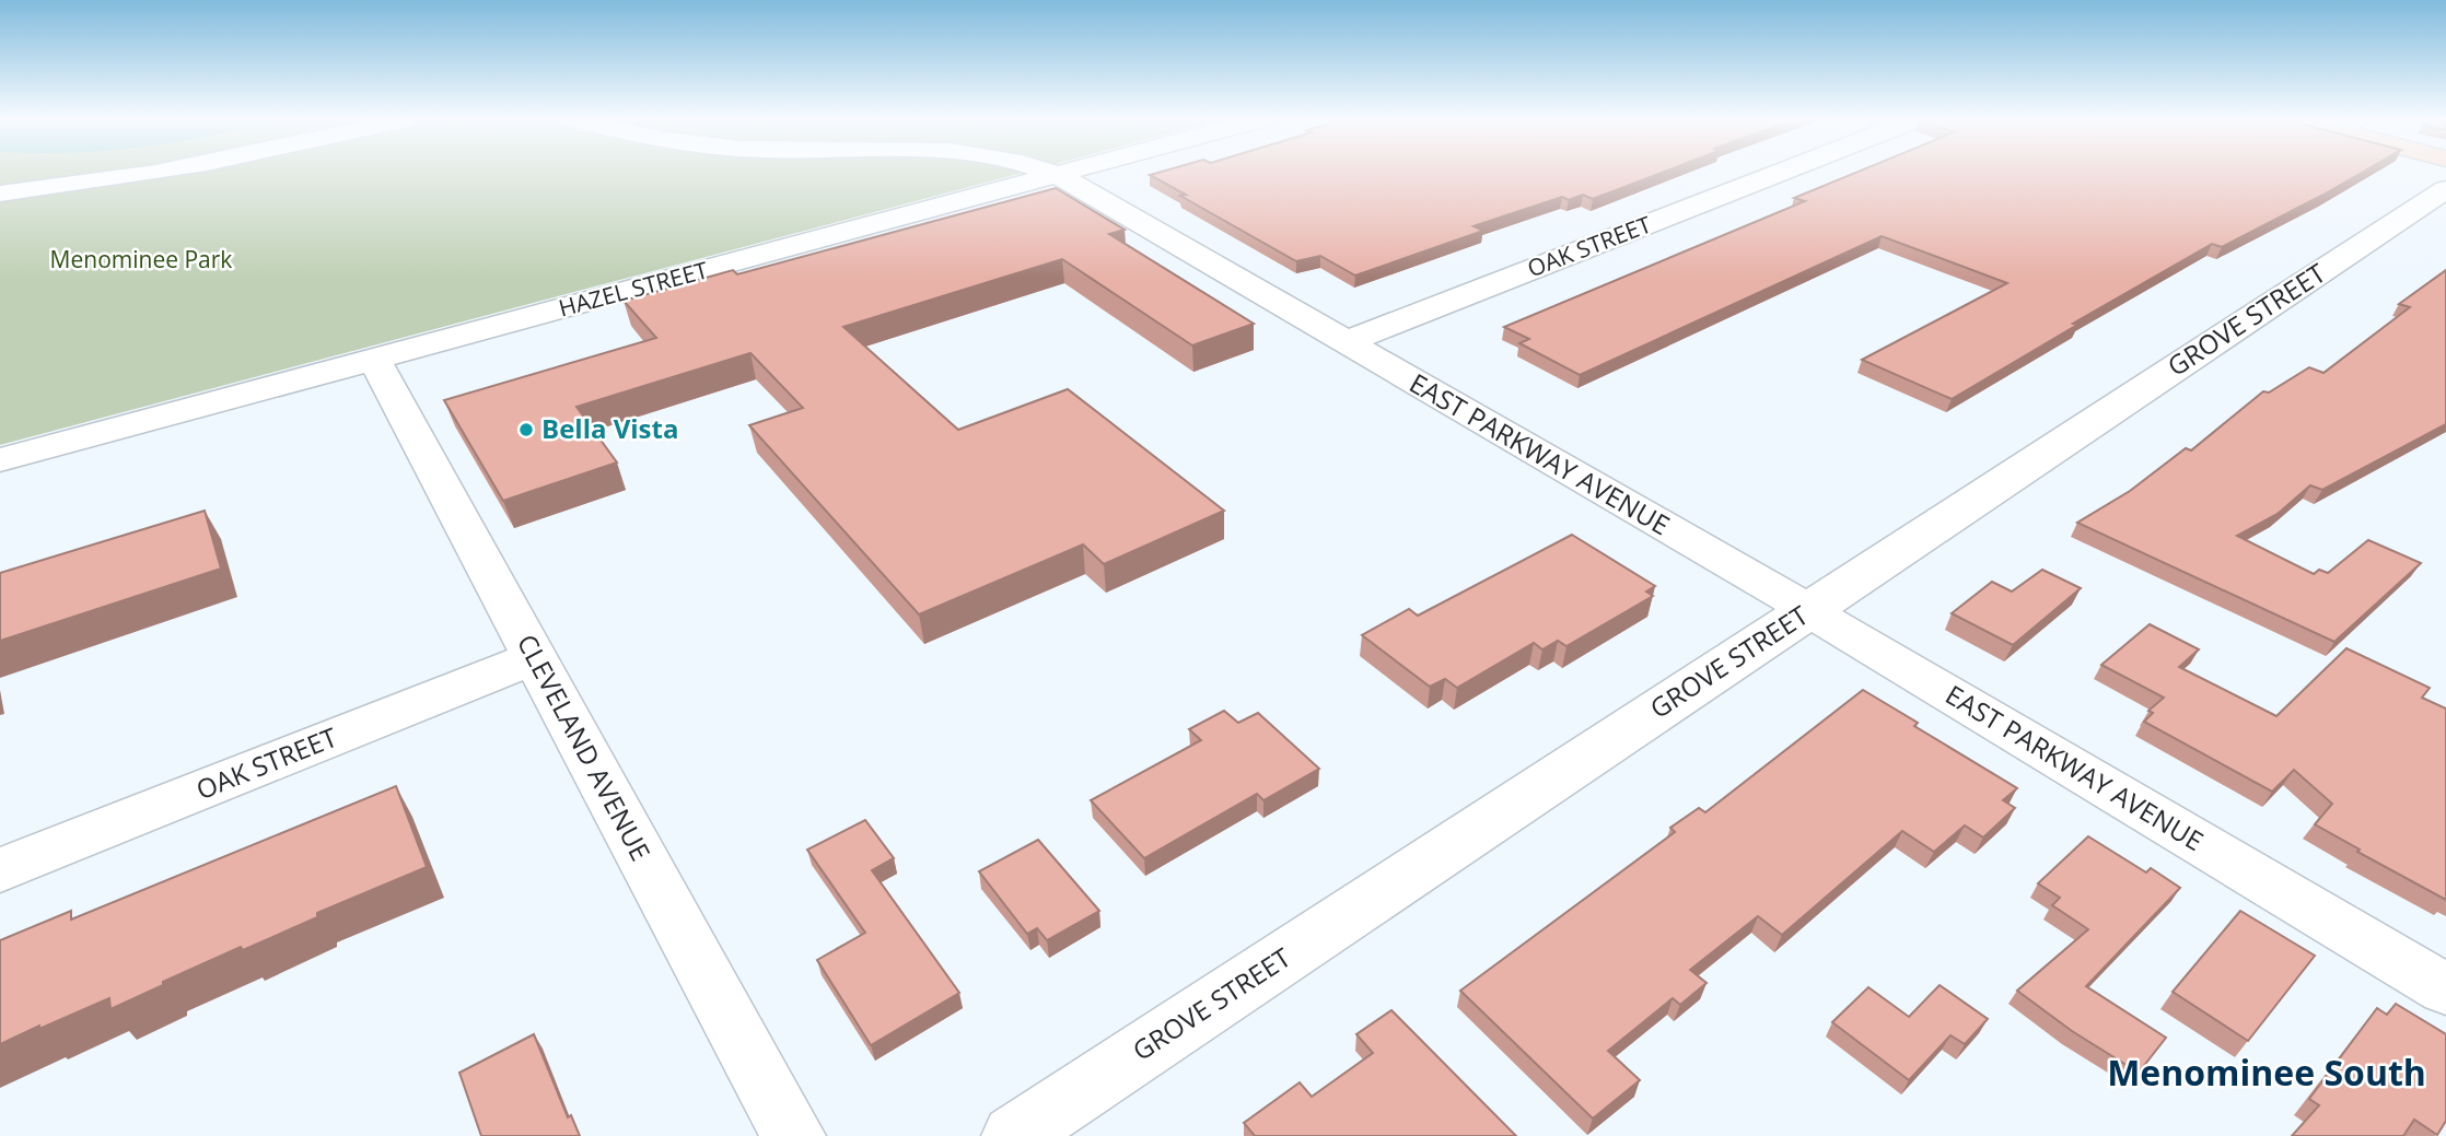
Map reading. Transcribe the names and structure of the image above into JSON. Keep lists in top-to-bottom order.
{
  "streets": {
    "street": [
      "OAK STREET",
      "HAZEL STREET",
      "GROVE STREET",
      "EAST PARKWAY AVENUE",
      "CLEVELAND AVENUE"
    ]
  },
  "crossings": [
    ["OAK STREET", "EAST PARKWAY AVENUE"],
    ["OAK STREET", "CLEVELAND AVENUE"],
    ["HAZEL STREET", "EAST PARKWAY AVENUE"],
    ["HAZEL STREET", "CLEVELAND AVENUE"],
    ["GROVE STREET", "EAST PARKWAY AVENUE"]
  ],
  "districts": ["Menominee South"],
  "parks": ["Menominee Park"],
  "places": ["Bella Vista"]
}
